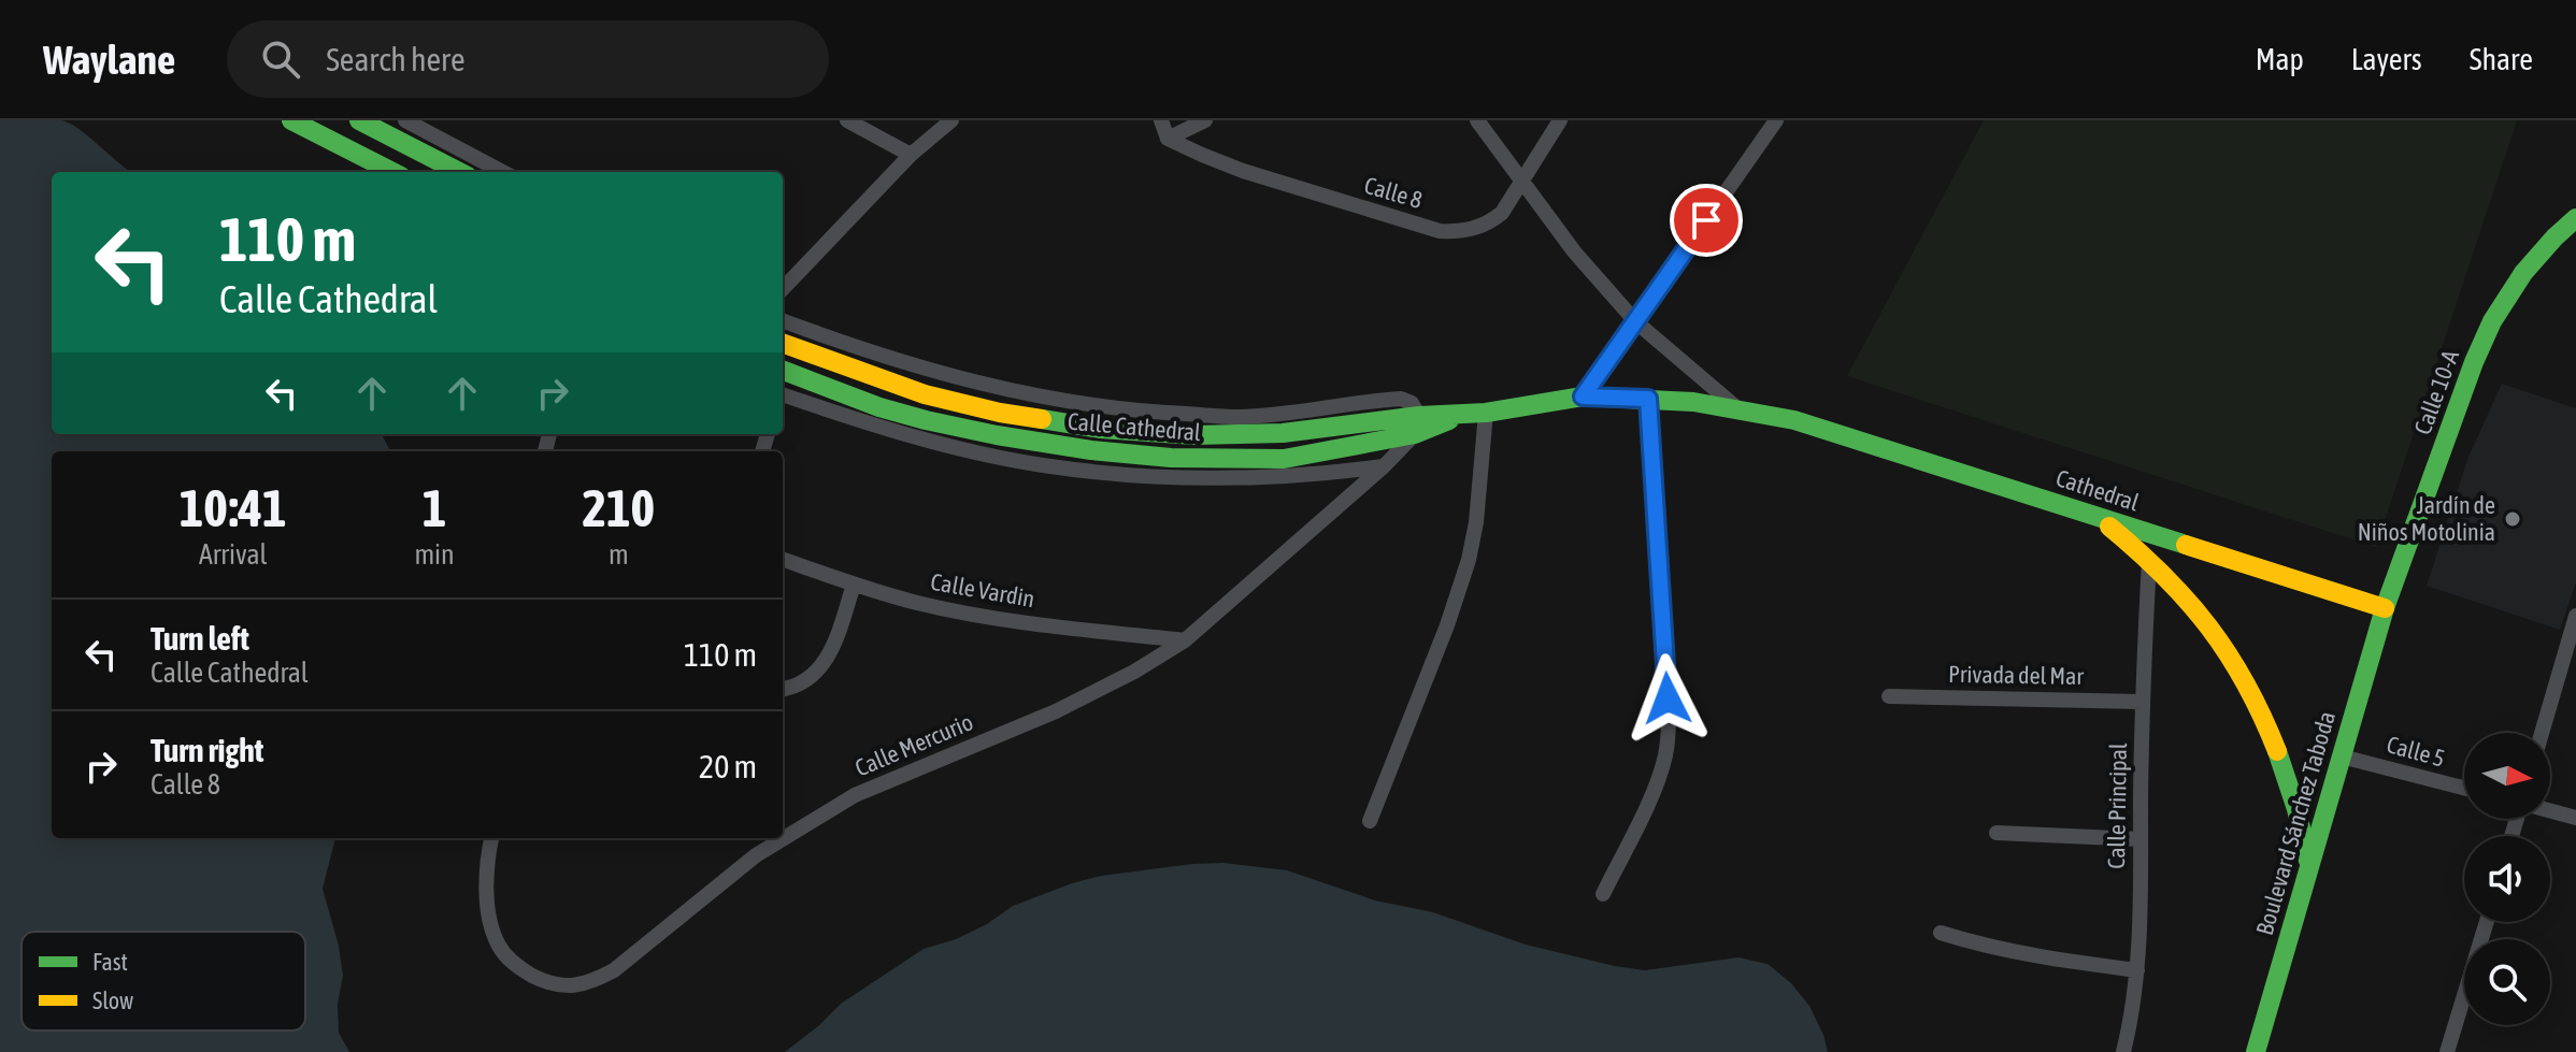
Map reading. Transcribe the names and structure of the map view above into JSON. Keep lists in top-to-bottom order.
{
  "streets": {
    "street": [
      "Calle 8",
      "Calle 10-A",
      "Calle Cathedral",
      "Cathedral",
      "Calle Vardin",
      "Privada del Mar",
      "Calle Mercurio",
      "Calle 5",
      "Calle Principal",
      "Boulevard Sánchez Taboda"
    ]
  },
  "crossings": [
    ["Calle 10-A", "Cathedral"],
    ["Calle 10-A", "Boulevard Sánchez Taboda"],
    ["Calle Cathedral", "Cathedral"],
    ["Calle Cathedral", "Calle Mercurio"],
    ["Cathedral", "Boulevard Sánchez Taboda"],
    ["Calle Vardin", "Calle Mercurio"],
    ["Privada del Mar", "Calle Principal"],
    ["Calle 5", "Boulevard Sánchez Taboda"]
  ],
  "places": ["Jardín de Niños Motolinia"],
  "legend": ["Fast", "Slow"],
  "north": "right",
  "page": {
    "header": "Waylane",
    "search": "Search here",
    "nav": ["Map", "Layers", "Share"],
    "turn": ["110 m", "Calle Cathedral"],
    "eta": [
      "10:41",
      "Arrival",
      "1",
      "min",
      "210",
      "m"
    ],
    "list": [
      {
        "name": "Turn left",
        "note": "Calle Cathedral",
        "value": "110 m"
      },
      {
        "name": "Turn right",
        "note": "Calle 8",
        "value": "20 m"
      }
    ]
  }
}
